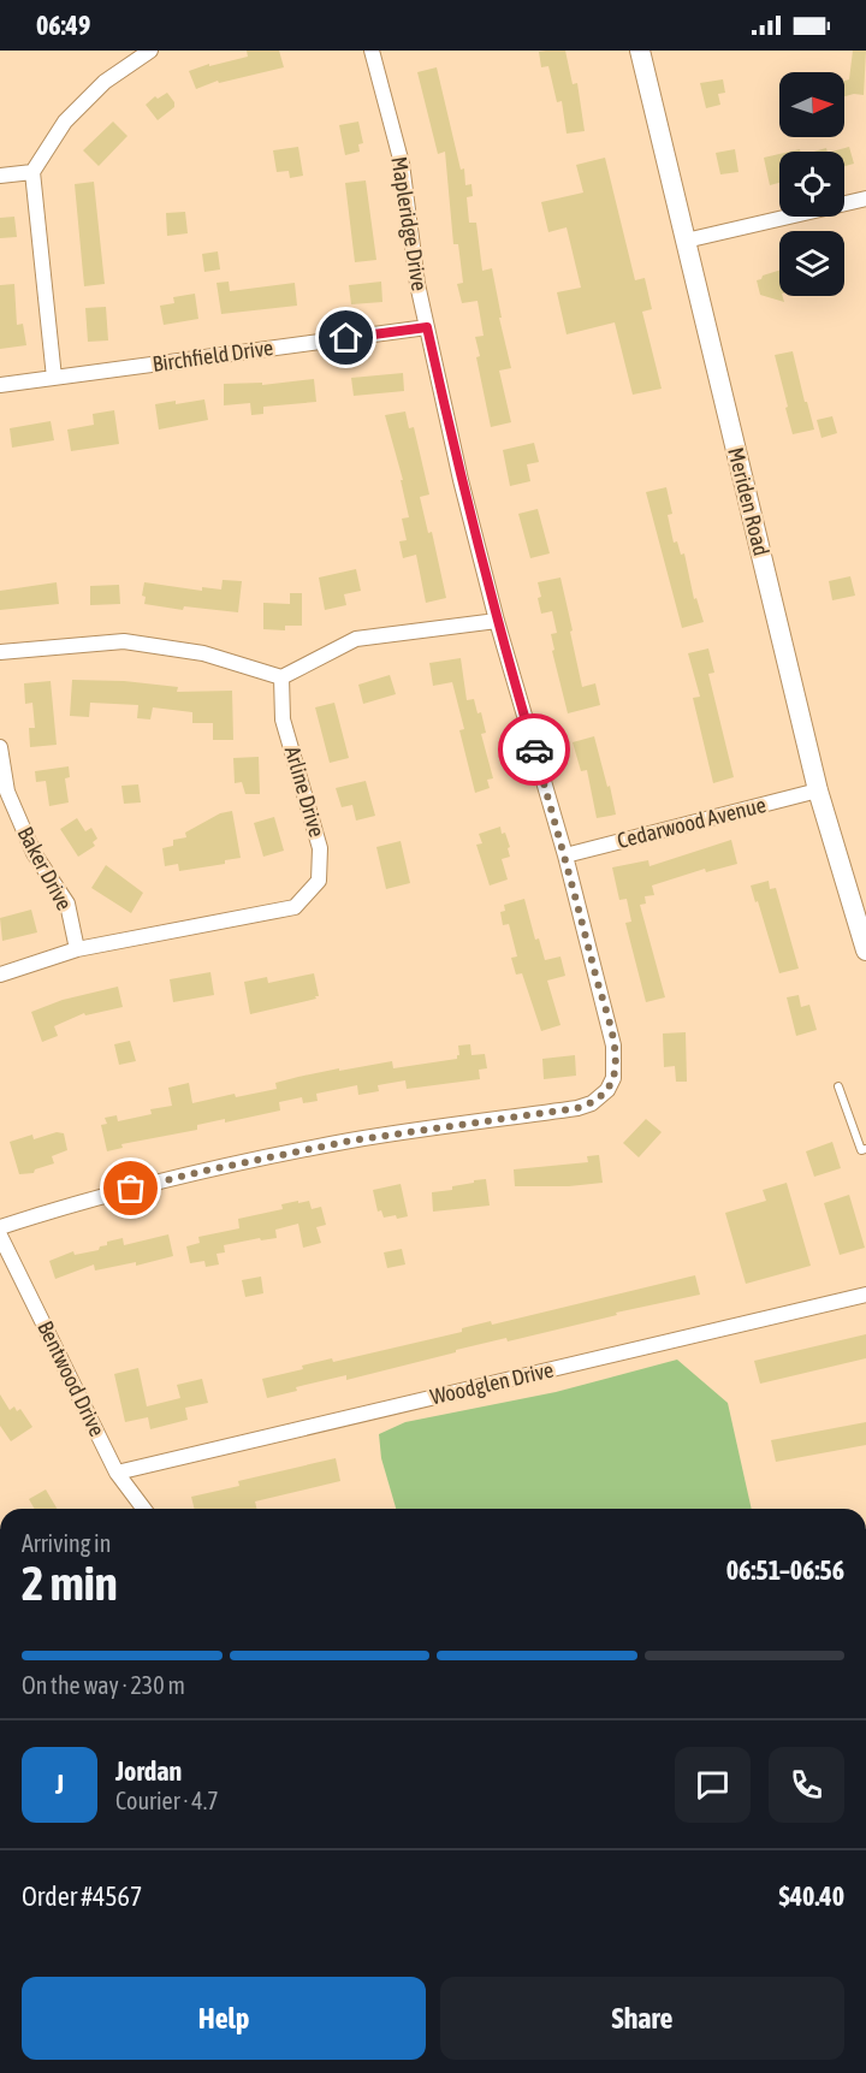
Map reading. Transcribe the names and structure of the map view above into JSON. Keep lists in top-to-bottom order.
{
  "streets": {
    "main road": ["Meriden Road"],
    "street": [
      "Mapleridge Drive",
      "Birchfield Drive",
      "Arline Drive",
      "Cedarwood Avenue",
      "Baker Drive",
      "Bentwood Drive",
      "Woodglen Drive"
    ]
  },
  "crossings": [
    ["Mapleridge Drive", "Birchfield Drive"],
    ["Mapleridge Drive", "Cedarwood Avenue"],
    ["Meriden Road", "Cedarwood Avenue"],
    ["Arline Drive", "Baker Drive"],
    ["Bentwood Drive", "Woodglen Drive"]
  ],
  "north": "right",
  "page": {
    "status": "06:49",
    "heading": ["2 min", "Arriving in", "06:51–06:56"],
    "panel": [
      "Jordan",
      "Courier · 4.7",
      "Order #4567",
      "$40.40"
    ],
    "bar": "On the way · 230 m",
    "round": "J",
    "buttons": ["Help", "Share"]
  }
}
